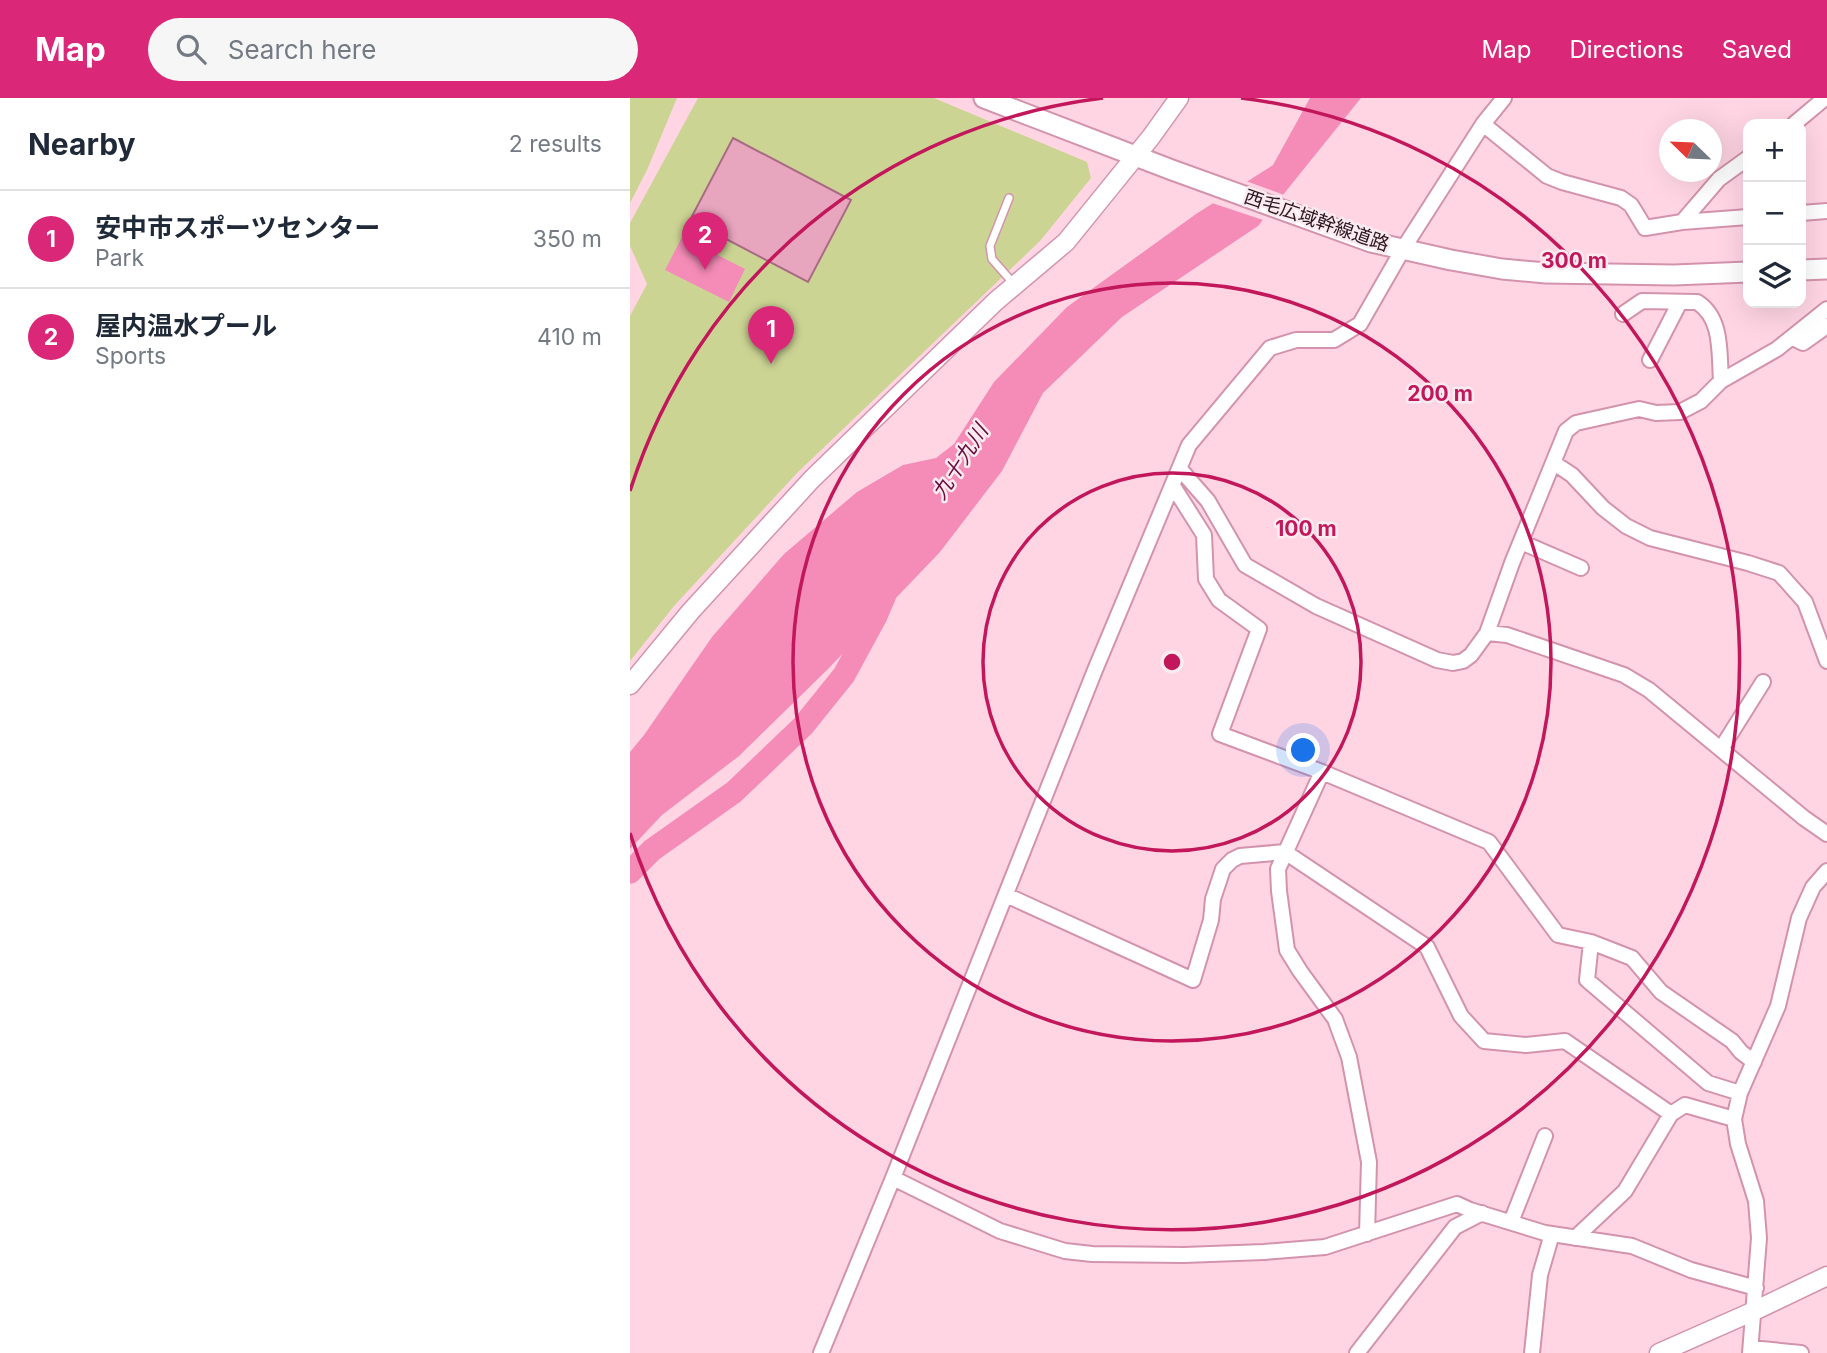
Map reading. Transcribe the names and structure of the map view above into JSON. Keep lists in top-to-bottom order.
{
  "streets": {
    "main road": ["西毛広域幹線道路"]
  },
  "water": ["九十九川"],
  "north": "top left",
  "page": {
    "header": "Map",
    "search": "Search here",
    "nav": ["Map", "Directions", "Saved"],
    "heading": ["Nearby", "2 results"],
    "map_buttons": ["+", "−"],
    "list": [
      {
        "mark": "1",
        "name": "安中市スポーツセンター",
        "note": "Park",
        "value": "350 m"
      },
      {
        "mark": "2",
        "name": "屋内温水プール",
        "note": "Sports",
        "value": "410 m"
      }
    ],
    "pins": ["2", "1"]
  },
  "rings": ["300 m", "200 m", "100 m"]
}
